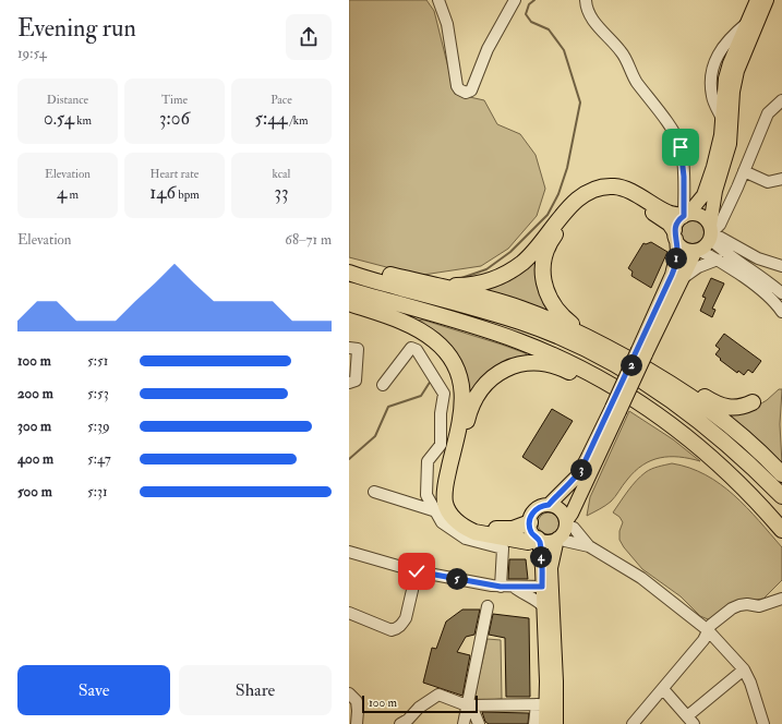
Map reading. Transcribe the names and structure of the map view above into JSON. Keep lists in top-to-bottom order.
{
  "scale_bar": "100 m",
  "page": {
    "heading": ["Evening run", "19:54"],
    "stats": [
      ["Distance", "0.54 km"],
      ["Time", "3:06"],
      ["Pace", "5:44 /km"],
      ["Elevation", "4 m"],
      ["Heart rate", "146 bpm"],
      ["kcal", "33"]
    ],
    "chart": ["Elevation", "68–71 m"],
    "pins": [
      "1",
      "2",
      "3",
      "4",
      "5"
    ],
    "list": [
      {
        "name": "100 m",
        "note": "5:51"
      },
      {
        "name": "200 m",
        "note": "5:53"
      },
      {
        "name": "300 m",
        "note": "5:39"
      },
      {
        "name": "400 m",
        "note": "5:47"
      },
      {
        "name": "500 m",
        "note": "5:31"
      }
    ],
    "buttons": ["Save", "Share"],
    "scale": "100 m"
  }
}
